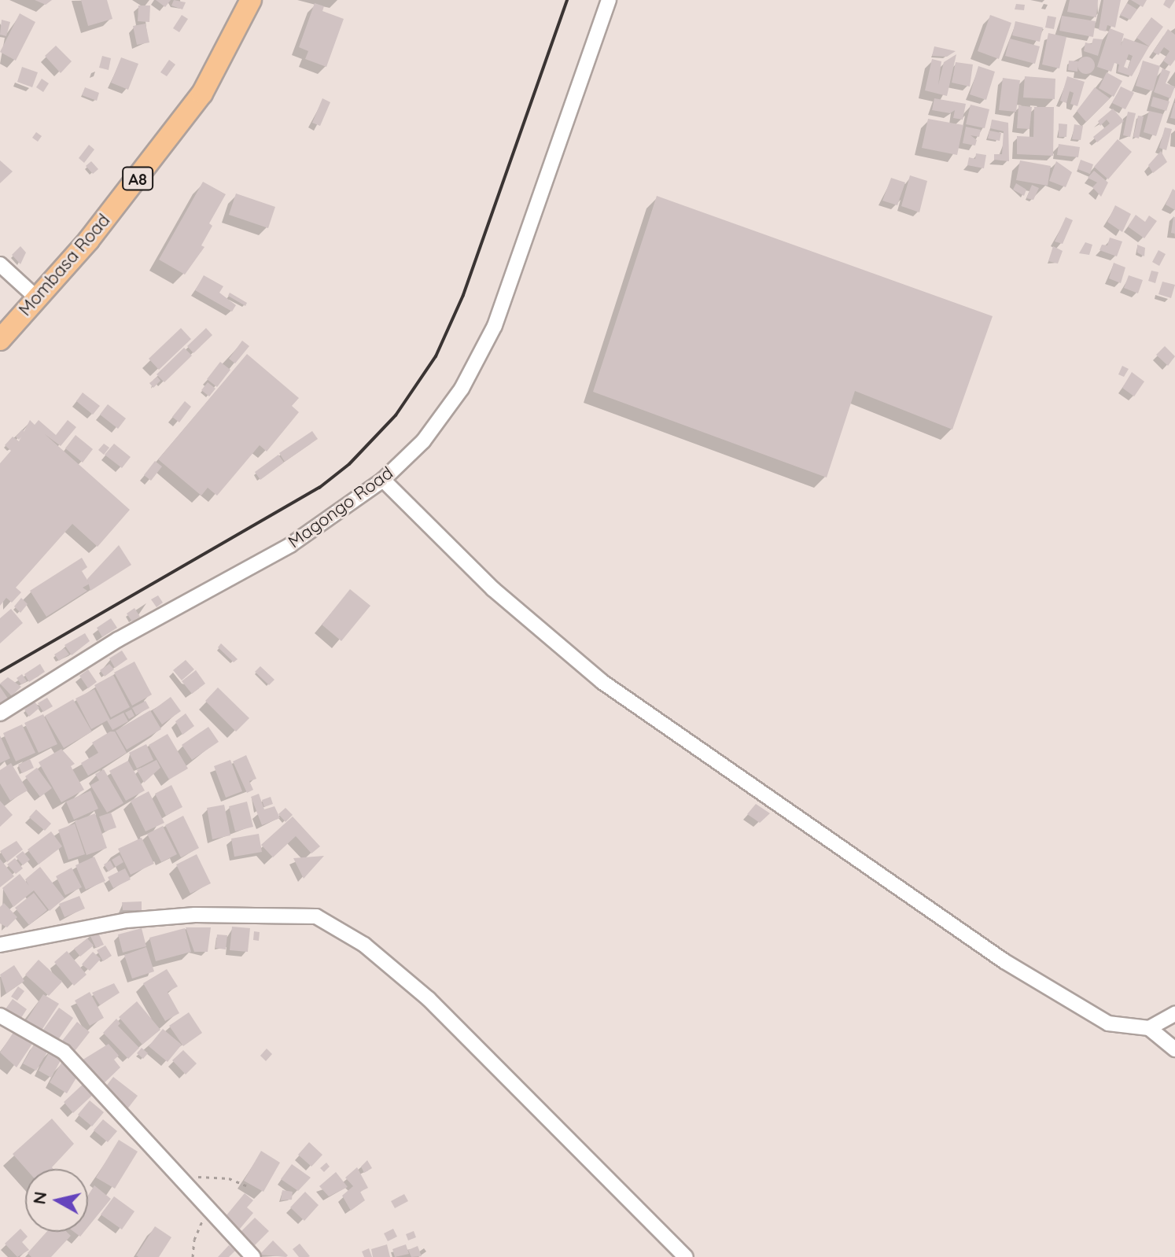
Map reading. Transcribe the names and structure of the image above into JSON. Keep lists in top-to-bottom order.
{
  "streets": {
    "highway": ["A8", "Mombasa Road"],
    "street": ["Magongo Road"]
  },
  "north": "left"
}
